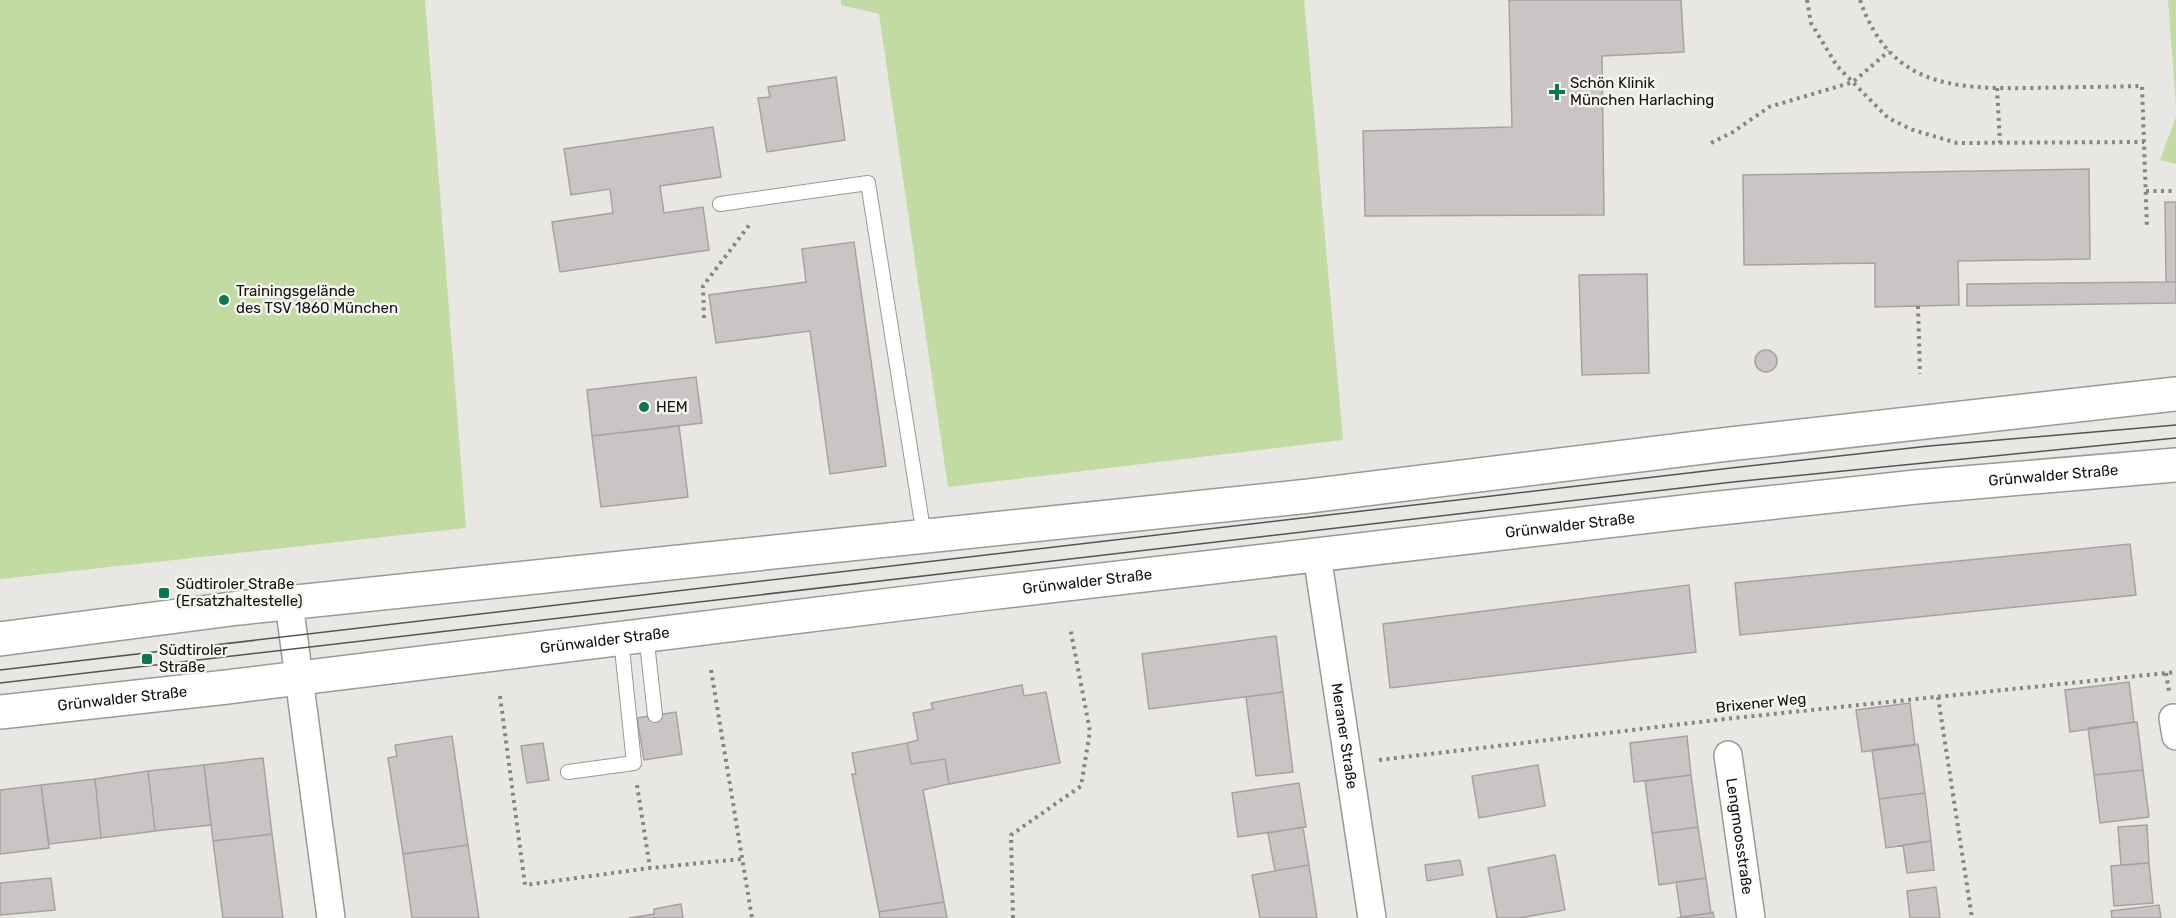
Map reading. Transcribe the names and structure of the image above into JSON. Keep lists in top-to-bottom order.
{
  "streets": {
    "main road": ["Grünwalder Straße"],
    "street": ["Meraner Straße", "Lengmoosstraße"],
    "path": ["Brixener Weg"]
  },
  "crossings": [
    ["Grünwalder Straße", "Meraner Straße"],
    ["Brixener Weg", "Meraner Straße"]
  ],
  "places": {
    "health": ["Schön Klinik München Harlaching"],
    "other": ["Trainingsgelände des TSV 1860 München", "HEM"],
    "transit": ["Südtiroler Straße (Ersatzhaltestelle)", "Südtiroler Straße"]
  }
}
